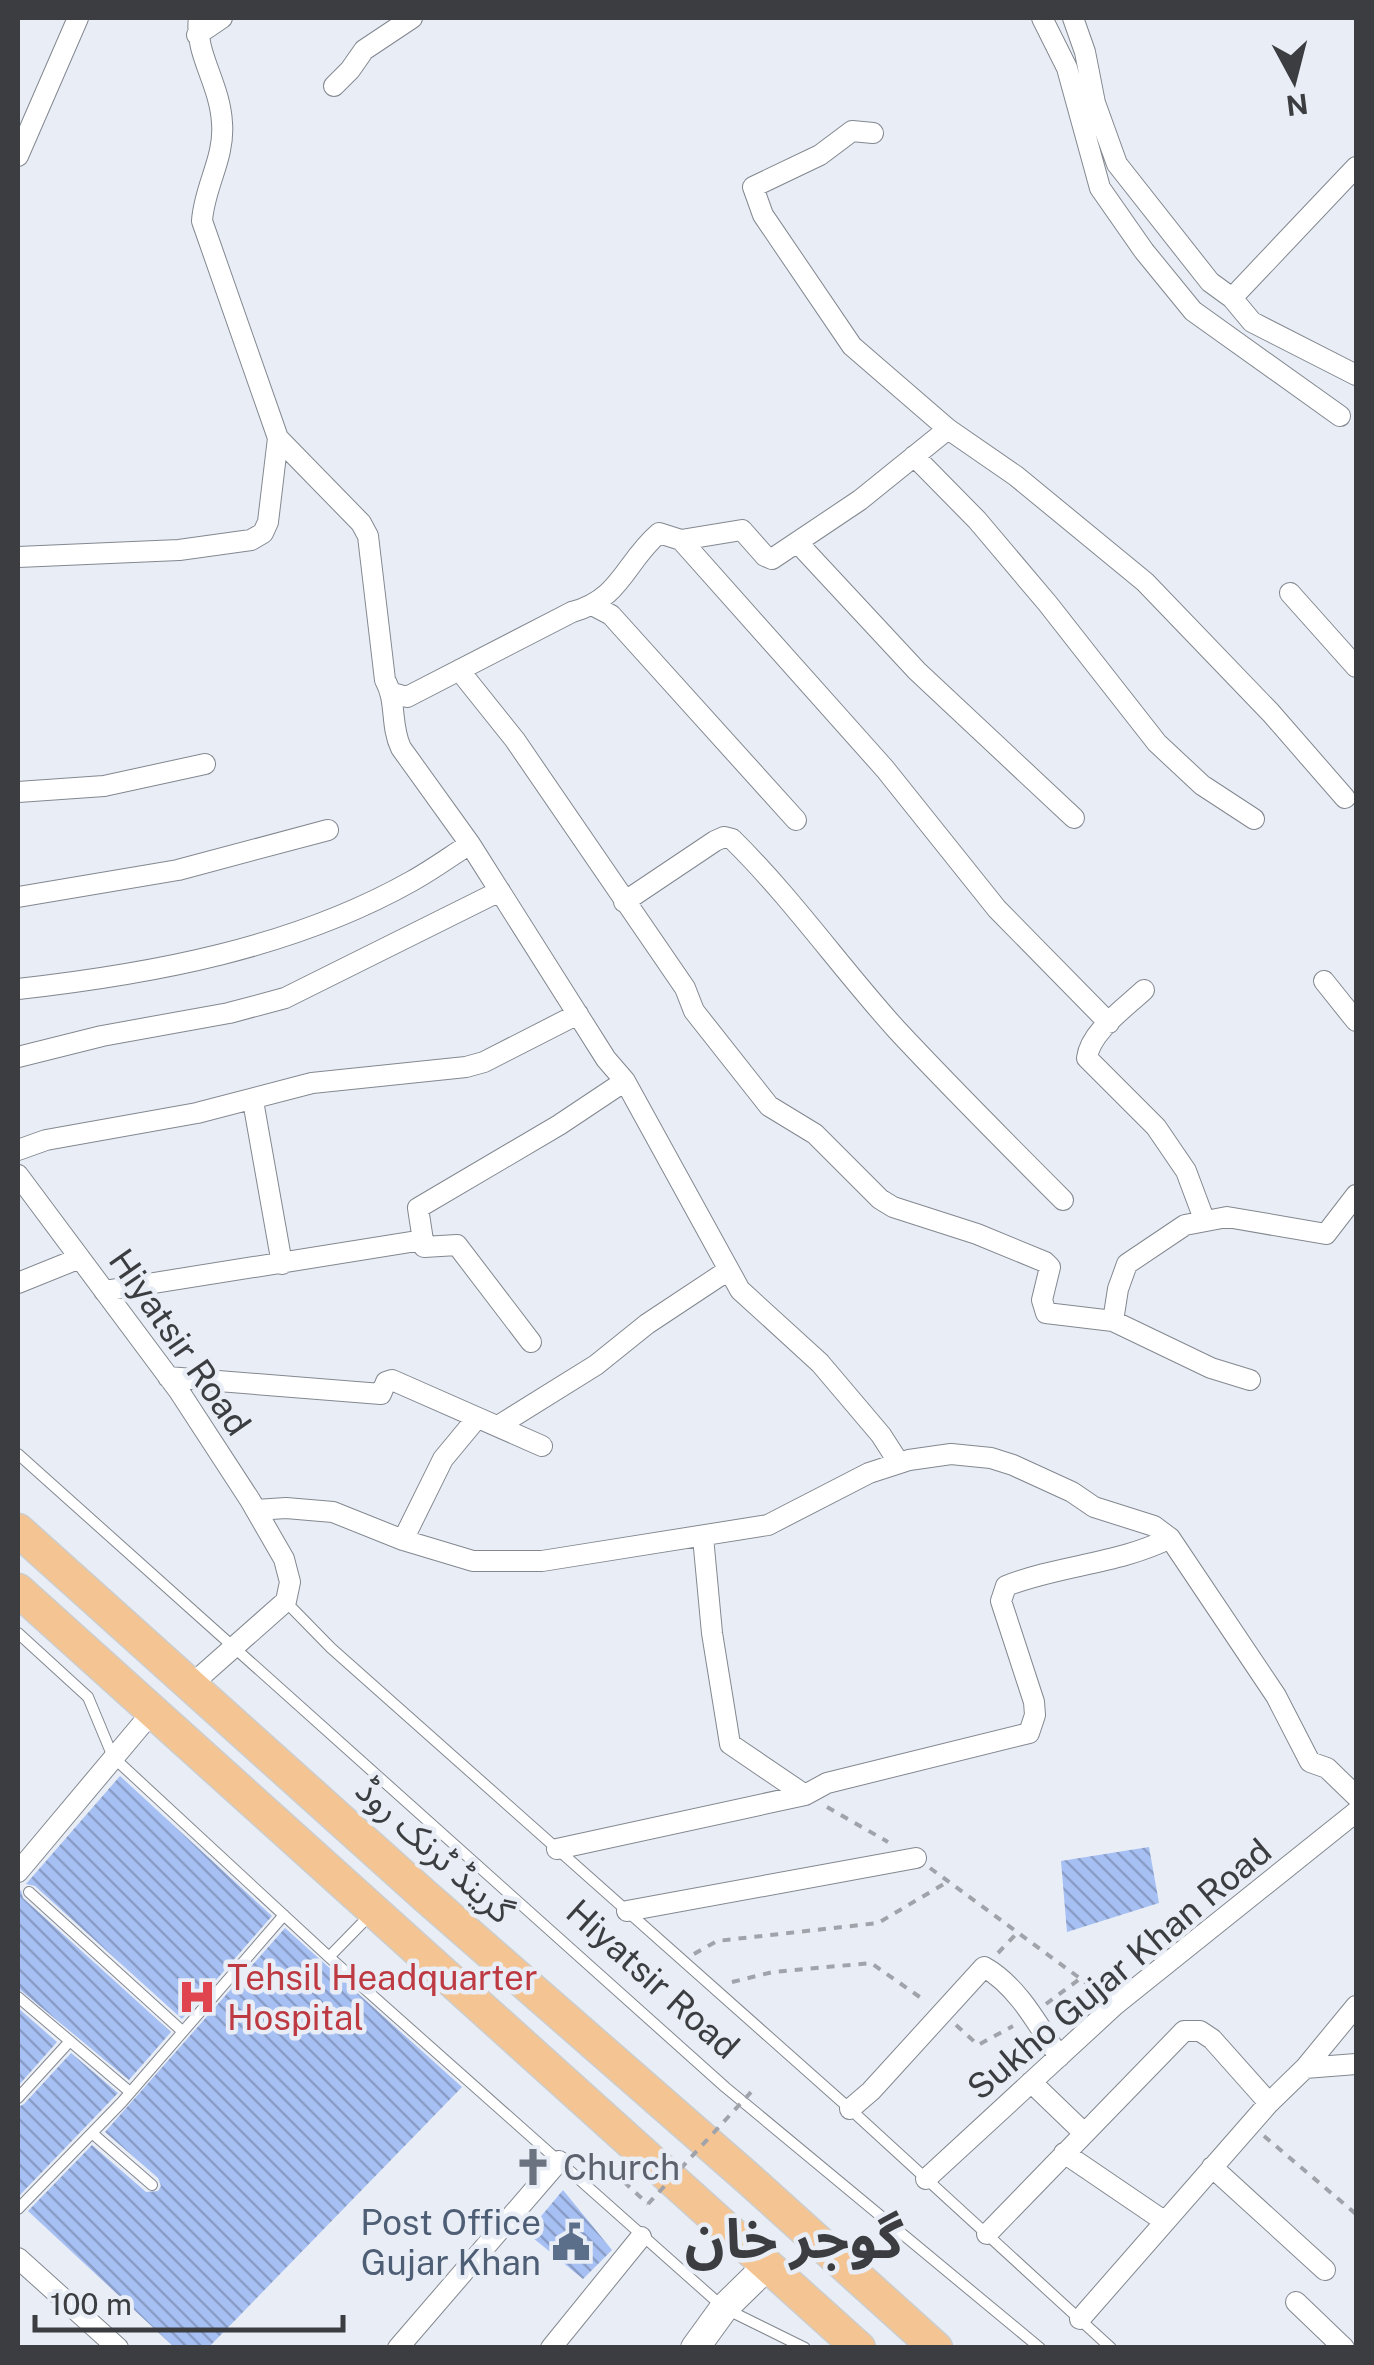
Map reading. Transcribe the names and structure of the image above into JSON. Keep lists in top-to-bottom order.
{
  "streets": {
    "highway": ["گرینڈ ٹرنک روڈ"],
    "street": ["Hiyatsir Road", "Sukho Gujar Khan Road"]
  },
  "districts": ["گوجر خان"],
  "places": {
    "hospital": ["Tehsil Headquarter Hospital"],
    "church": ["Church"],
    "public building": ["Post Office Gujar Khan"]
  },
  "scale_bar": "100 m",
  "north": "bottom"
}
